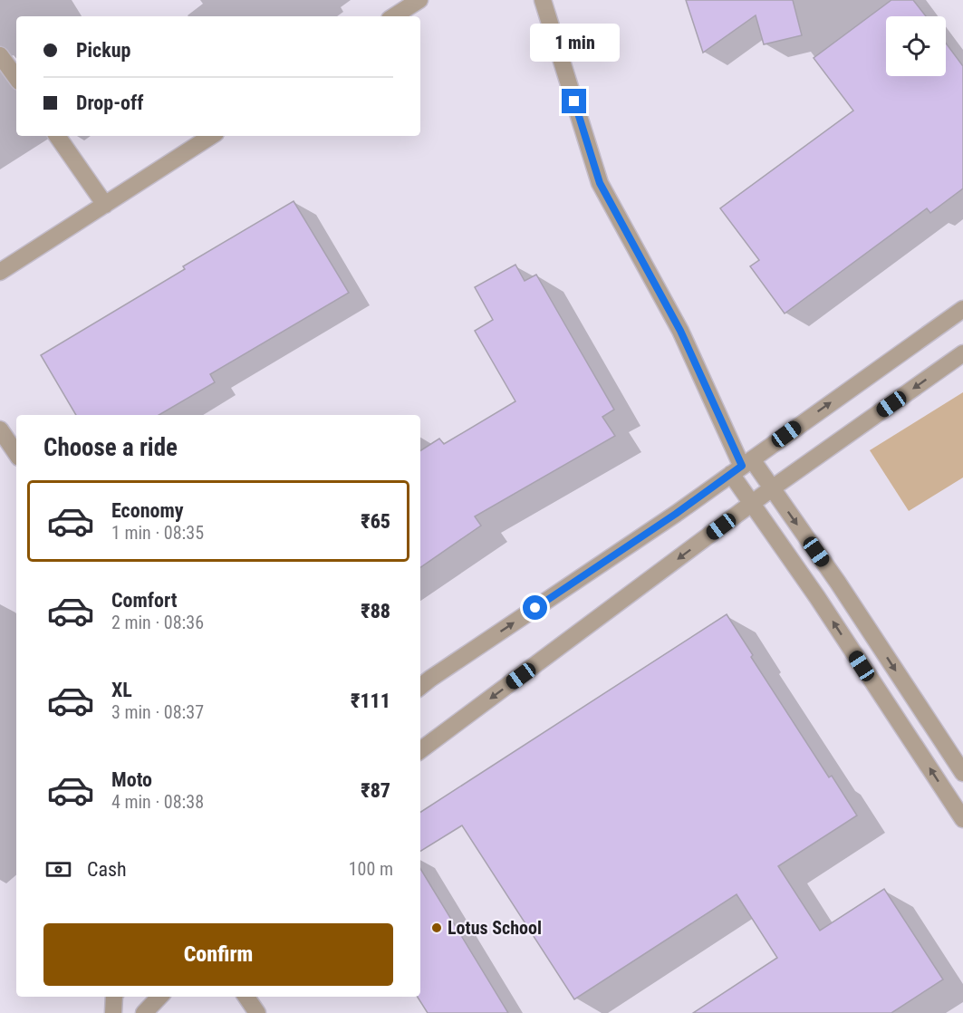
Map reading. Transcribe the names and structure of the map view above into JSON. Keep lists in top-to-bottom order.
{
  "places": ["Lotus School"],
  "page": {
    "banner": ["Pickup", "Drop-off"],
    "bubble": "1 min",
    "heading": "Choose a ride",
    "list": [
      {
        "name": "Economy",
        "note": "1 min · 08:35",
        "value": "₹65"
      },
      {
        "name": "Comfort",
        "note": "2 min · 08:36",
        "value": "₹88"
      },
      {
        "name": "XL",
        "note": "3 min · 08:37",
        "value": "₹111"
      },
      {
        "name": "Moto",
        "note": "4 min · 08:38",
        "value": "₹87"
      }
    ],
    "pay": ["Cash", "100 m"],
    "buttons": "Confirm"
  }
}
